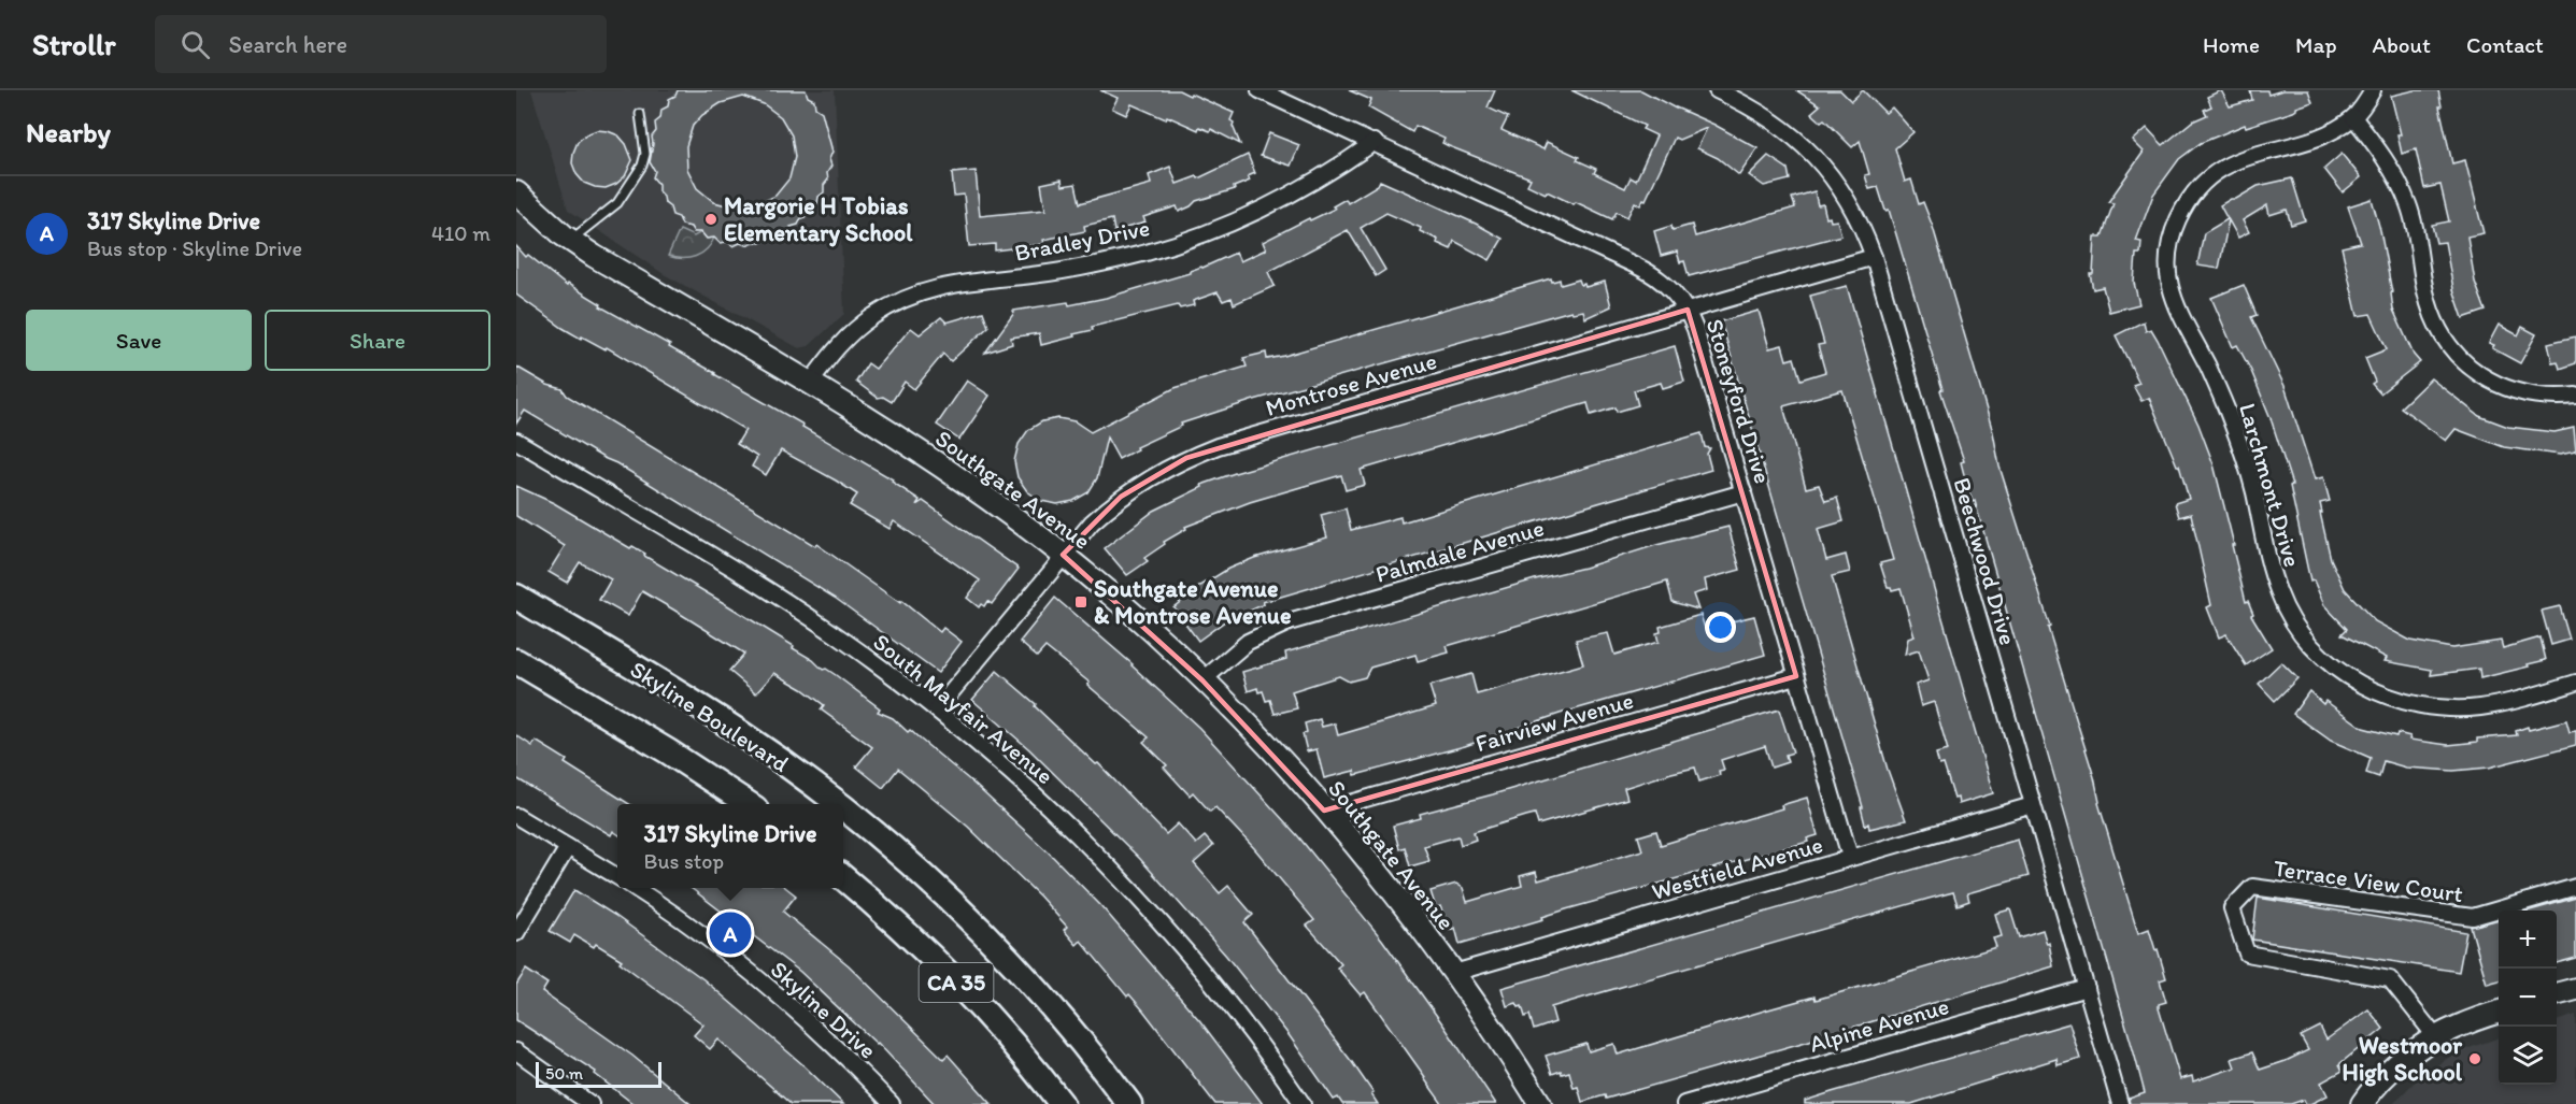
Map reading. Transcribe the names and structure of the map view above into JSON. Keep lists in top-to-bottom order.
{
  "streets": {
    "main road": ["Skyline Boulevard", "CA 35"],
    "street": [
      "Bradley Drive",
      "Montrose Avenue",
      "Stoneyford Drive",
      "Larchmont Drive",
      "Southgate Avenue",
      "Palmdale Avenue",
      "Beechwood Drive",
      "South Mayfair Avenue",
      "Fairview Avenue",
      "Westfield Avenue",
      "Terrace View Court",
      "Skyline Drive",
      "Alpine Avenue"
    ]
  },
  "crossings": [
    ["Bradley Drive", "Stoneyford Drive"],
    ["Bradley Drive", "Southgate Avenue"],
    ["Montrose Avenue", "Stoneyford Drive"],
    ["Montrose Avenue", "Southgate Avenue"],
    ["Montrose Avenue", "Beechwood Drive"],
    ["Montrose Avenue", "South Mayfair Avenue"],
    ["Stoneyford Drive", "Palmdale Avenue"],
    ["Stoneyford Drive", "Fairview Avenue"],
    ["Stoneyford Drive", "Westfield Avenue"],
    ["Southgate Avenue", "Palmdale Avenue"],
    ["Southgate Avenue", "Fairview Avenue"],
    ["Southgate Avenue", "Westfield Avenue"],
    ["Beechwood Drive", "Westfield Avenue"],
    ["Beechwood Drive", "Alpine Avenue"]
  ],
  "places": {
    "other": ["Margorie H Tobias Elementary School", "Westmoor High School"],
    "transit": ["Southgate Avenue & Montrose Avenue"]
  },
  "scale_bar": "50 m",
  "page": {
    "header": "Strollr",
    "search": "Search here",
    "nav": [
      "Home",
      "Map",
      "About",
      "Contact"
    ],
    "heading": "Nearby",
    "list": [
      {
        "mark": "A",
        "name": "317 Skyline Drive",
        "note": "Bus stop · Skyline Drive",
        "value": "410 m"
      }
    ],
    "buttons": ["Save", "Share"],
    "popup": ["317 Skyline Drive", "Bus stop"],
    "pins": "A",
    "map_buttons": ["+", "−"],
    "scale": "50 m"
  }
}
